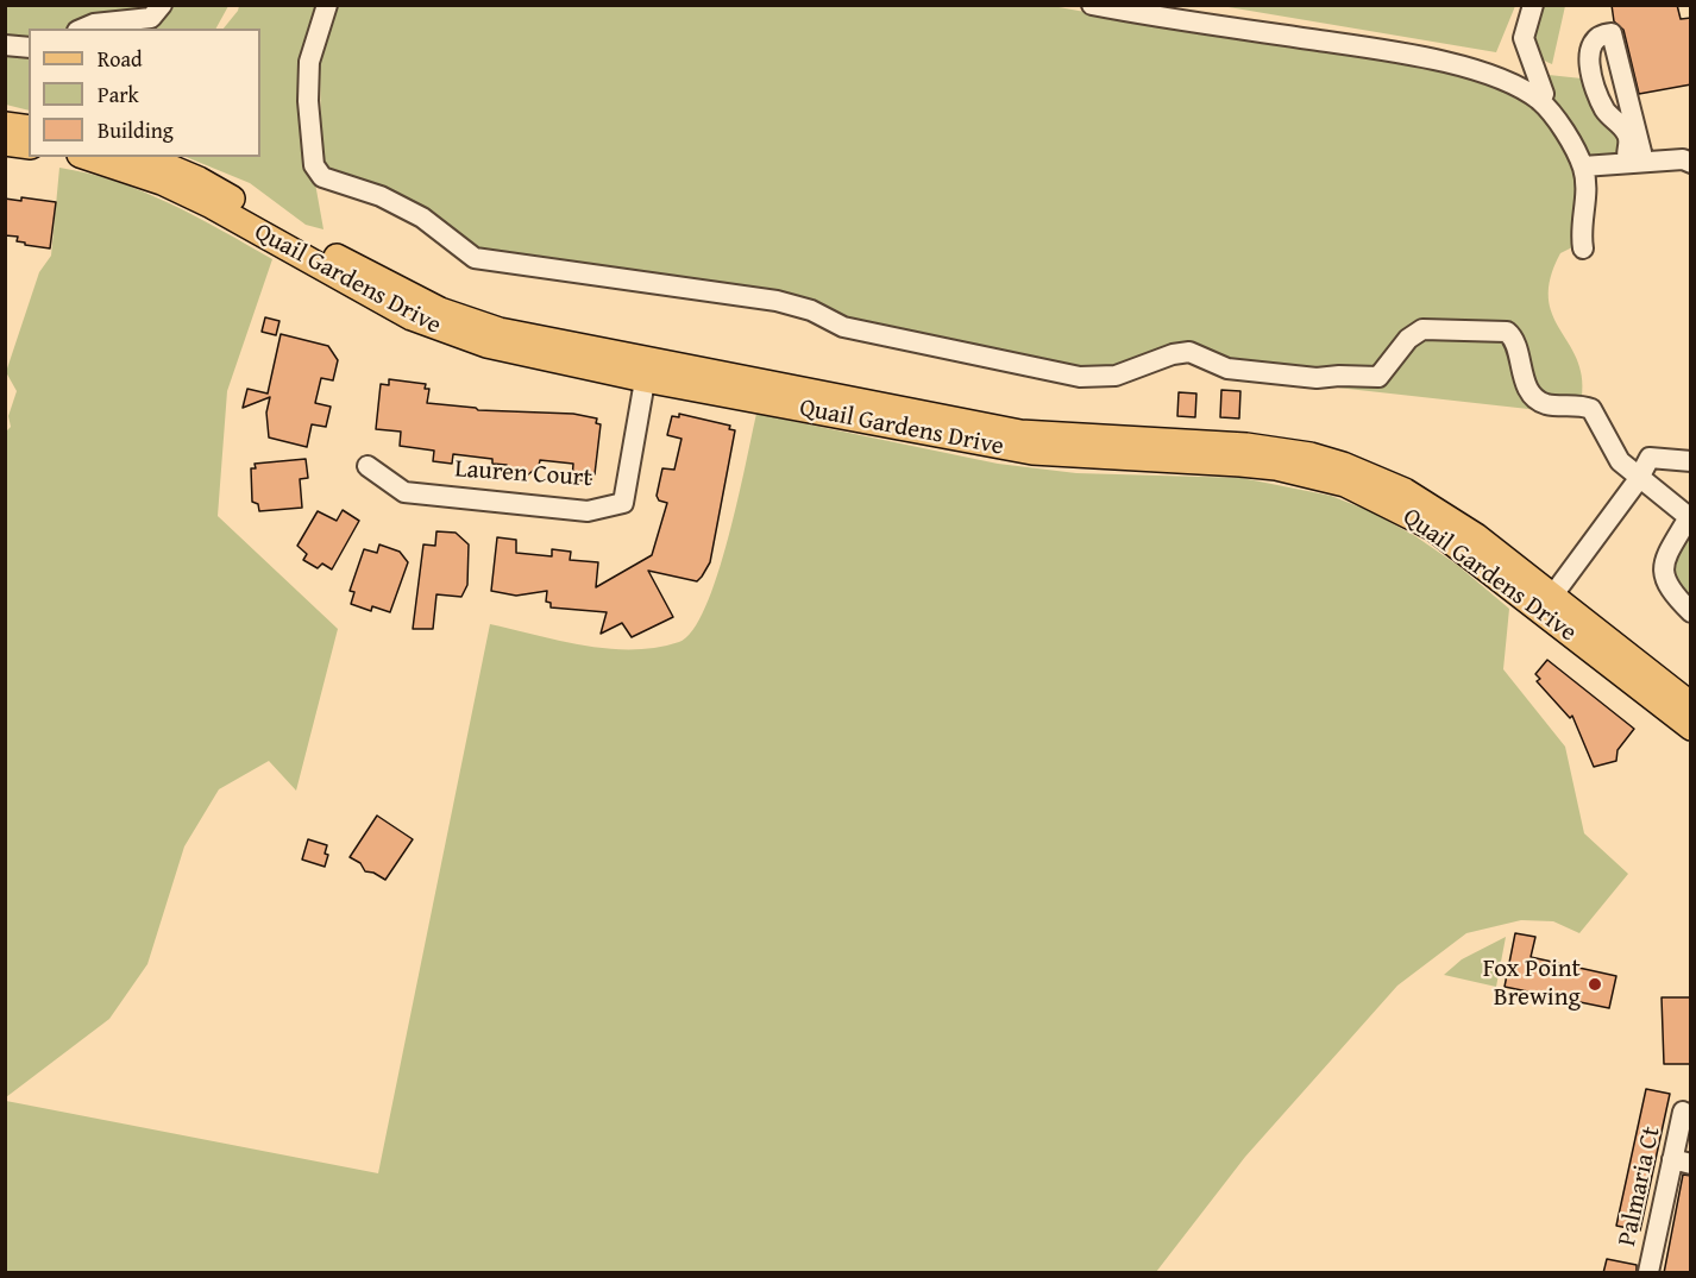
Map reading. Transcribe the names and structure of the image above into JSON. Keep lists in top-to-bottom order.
{
  "streets": {
    "main road": ["Quail Gardens Drive"],
    "street": ["Lauren Court", "Palmaria Ct"]
  },
  "crossings": [
    ["Quail Gardens Drive", "Lauren Court"]
  ],
  "places": ["Fox Point Brewing"],
  "legend": ["Road", "Park", "Building"]
}
